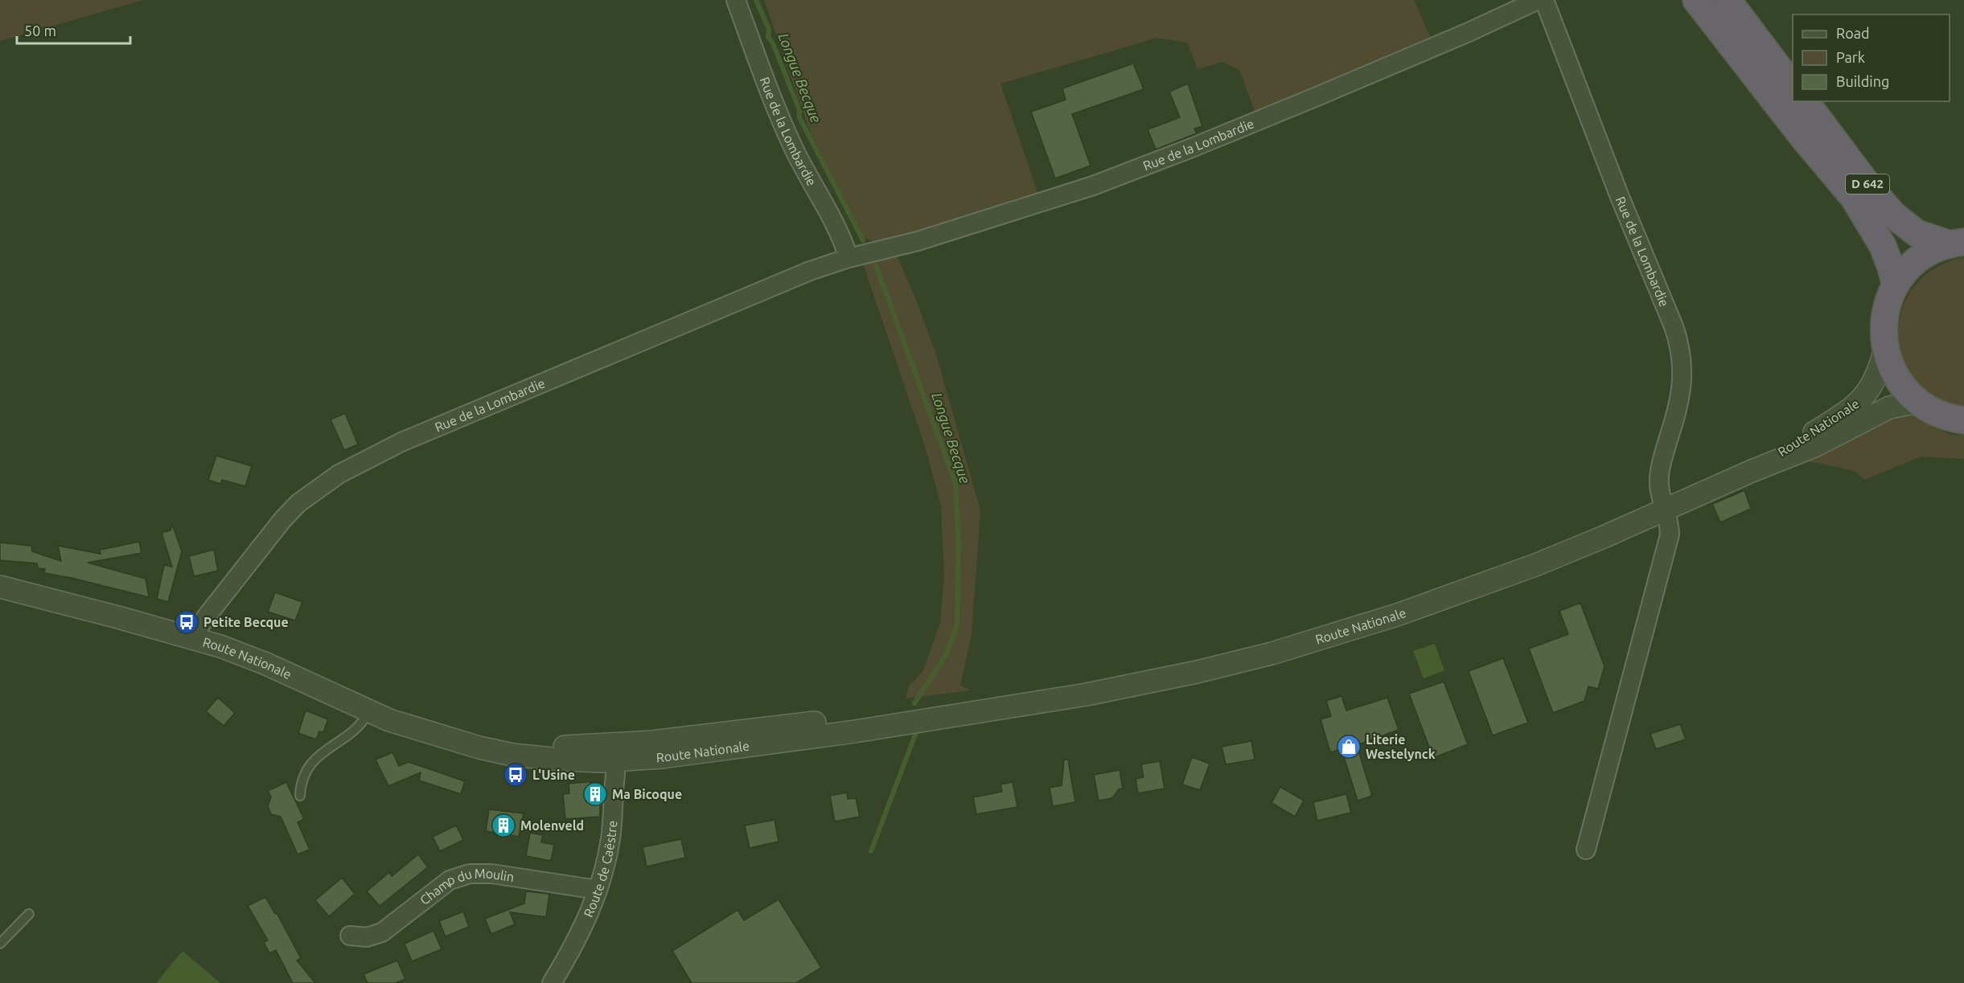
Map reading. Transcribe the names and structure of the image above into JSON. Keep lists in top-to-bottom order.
{
  "streets": {
    "highway": ["D 642"],
    "street": [
      "Rue de la Lombardie",
      "Route Nationale",
      "Route de Caëstre",
      "Champ du Moulin"
    ]
  },
  "crossings": [
    ["Rue de la Lombardie", "Route Nationale"],
    ["Route Nationale", "Route de Caëstre"],
    ["Route de Caëstre", "Champ du Moulin"]
  ],
  "water": ["Longue Becque"],
  "places": {
    "bus stop": ["Petite Becque", "L'Usine"],
    "shop": ["Literie Westelynck"],
    "building": ["Ma Bicoque", "Molenveld"]
  },
  "legend": ["Road", "Park", "Building"],
  "scale_bar": "50 m"
}
